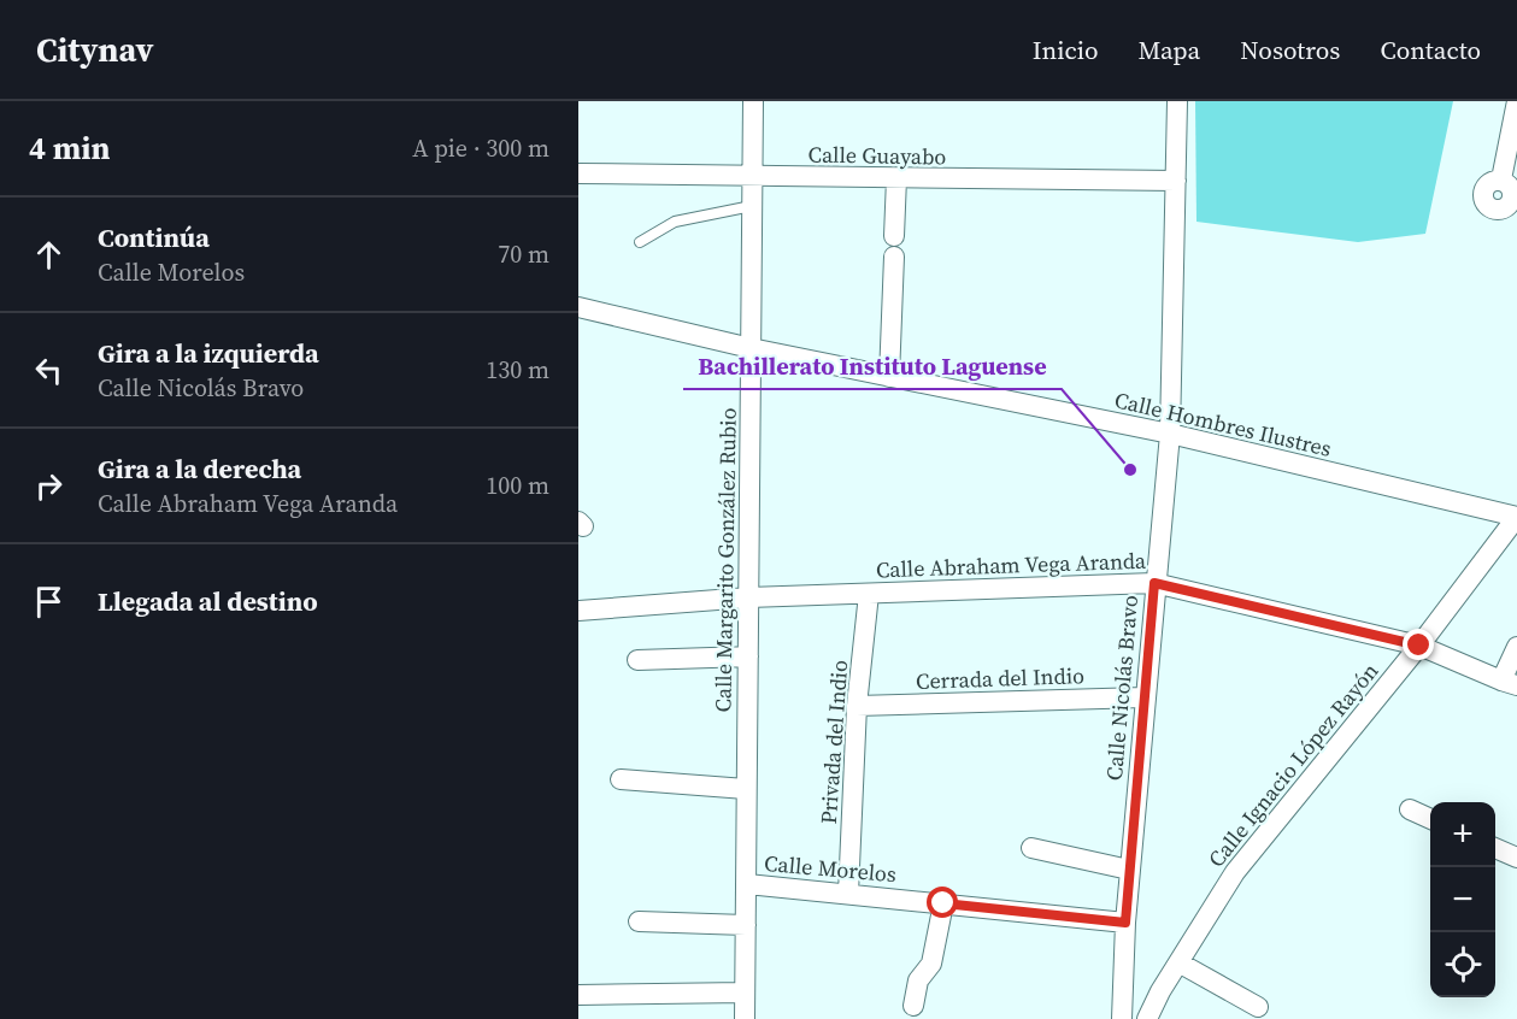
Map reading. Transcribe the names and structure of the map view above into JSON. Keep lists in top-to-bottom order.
{
  "streets": {
    "street": [
      "Calle Guayabo",
      "Calle Hombres Ilustres",
      "Calle Margarito González Rubio",
      "Calle Abraham Vega Aranda",
      "Cerrada del Indio",
      "Calle Nicolás Bravo",
      "Privada del Indio",
      "Calle Ignacio López Rayón",
      "Calle Morelos"
    ]
  },
  "crossings": [
    ["Calle Guayabo", "Calle Margarito González Rubio"],
    ["Calle Guayabo", "Calle Nicolás Bravo"],
    ["Calle Hombres Ilustres", "Calle Margarito González Rubio"],
    ["Calle Hombres Ilustres", "Calle Nicolás Bravo"],
    ["Calle Hombres Ilustres", "Calle Ignacio López Rayón"],
    ["Calle Margarito González Rubio", "Calle Abraham Vega Aranda"],
    ["Calle Margarito González Rubio", "Calle Morelos"],
    ["Calle Abraham Vega Aranda", "Calle Nicolás Bravo"],
    ["Calle Abraham Vega Aranda", "Privada del Indio"],
    ["Calle Abraham Vega Aranda", "Calle Ignacio López Rayón"],
    ["Cerrada del Indio", "Calle Nicolás Bravo"],
    ["Cerrada del Indio", "Privada del Indio"],
    ["Calle Nicolás Bravo", "Calle Morelos"],
    ["Privada del Indio", "Calle Morelos"]
  ],
  "places": ["Bachillerato Instituto Laguense"],
  "page": {
    "header": "Citynav",
    "nav": [
      "Inicio",
      "Mapa",
      "Nosotros",
      "Contacto"
    ],
    "heading": ["4 min", "A pie · 300 m"],
    "list": [
      ["Continúa", "Calle Morelos", "70 m"],
      ["Gira a la izquierda", "Calle Nicolás Bravo", "130 m"],
      ["Gira a la derecha", "Calle Abraham Vega Aranda", "100 m"],
      "Llegada al destino"
    ],
    "map_buttons": ["+", "−"]
  }
}
